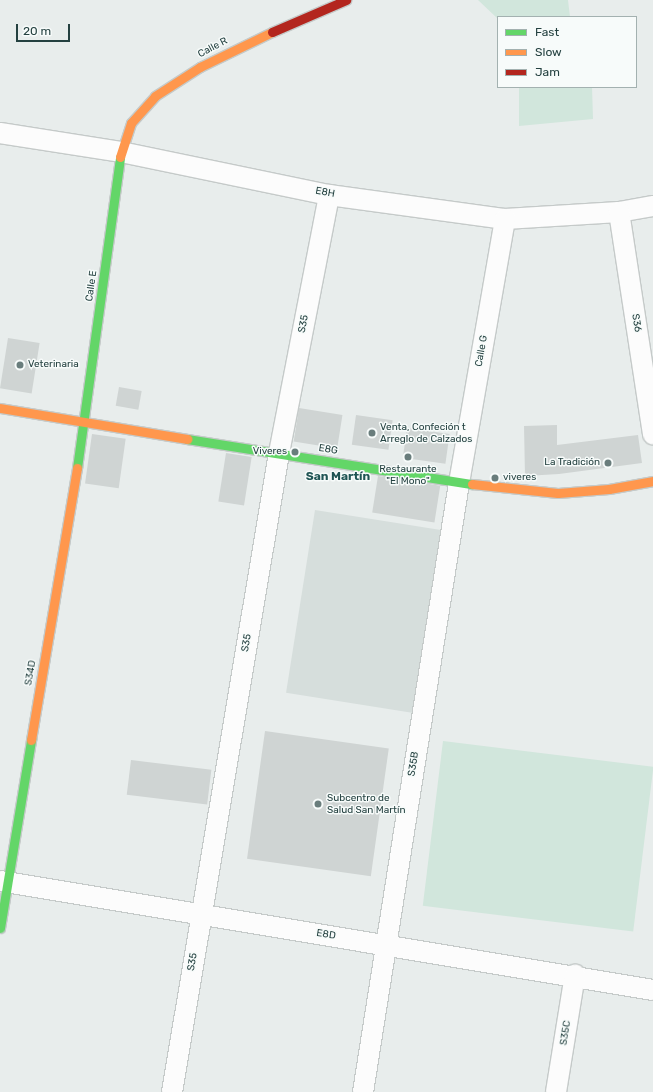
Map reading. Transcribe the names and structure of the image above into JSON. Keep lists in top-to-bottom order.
{
  "streets": {
    "street": [
      "Calle R",
      "E8H",
      "Calle E",
      "S36",
      "S35",
      "Calle G",
      "E8G",
      "S34D",
      "S35B",
      "E8D",
      "S35C"
    ]
  },
  "crossings": [
    ["Calle R", "E8H"],
    ["Calle R", "Calle E"],
    ["E8H", "Calle E"],
    ["E8H", "S36"],
    ["E8H", "S35"],
    ["E8H", "Calle G"],
    ["Calle E", "E8G"],
    ["Calle E", "S34D"],
    ["S35", "E8G"],
    ["S35", "E8D"],
    ["Calle G", "E8G"],
    ["Calle G", "S35B"],
    ["E8G", "S34D"],
    ["E8G", "S35B"],
    ["S34D", "E8D"],
    ["S35B", "E8D"],
    ["E8D", "S35C"]
  ],
  "districts": ["San Martín"],
  "places": [
    "Veterinaria",
    "Venta, Confeción t Arreglo de Calzados",
    "Viveres",
    "Restaurante \"El Mono\"",
    "La Tradición",
    "viveres",
    "Subcentro de Salud San Martín"
  ],
  "legend": ["Fast", "Slow", "Jam"],
  "scale_bar": "20 m"
}
